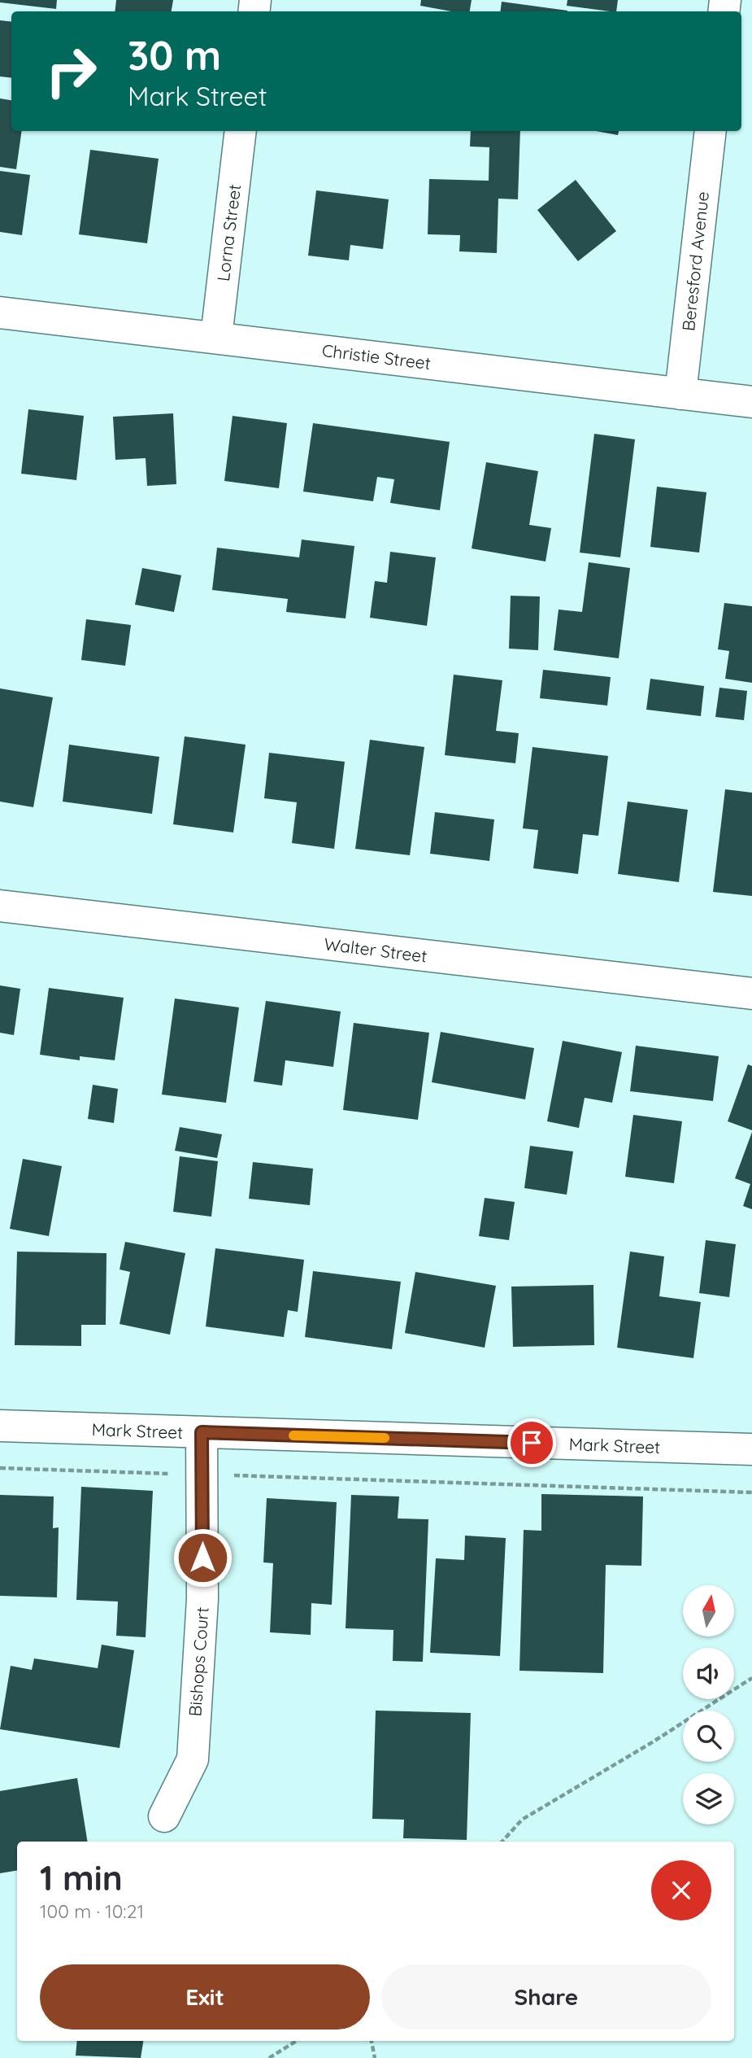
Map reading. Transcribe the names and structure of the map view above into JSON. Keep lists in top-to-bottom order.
{
  "streets": {
    "street": [
      "Lorna Street",
      "Beresford Avenue",
      "Christie Street",
      "Walter Street",
      "Mark Street",
      "Bishops Court"
    ]
  },
  "crossings": [
    ["Lorna Street", "Christie Street"],
    ["Beresford Avenue", "Christie Street"],
    ["Mark Street", "Bishops Court"]
  ],
  "north": "top",
  "page": {
    "turn": ["30 m", "Mark Street"],
    "heading": ["1 min", "100 m · 10:21"],
    "buttons": ["Exit", "Share"]
  }
}
